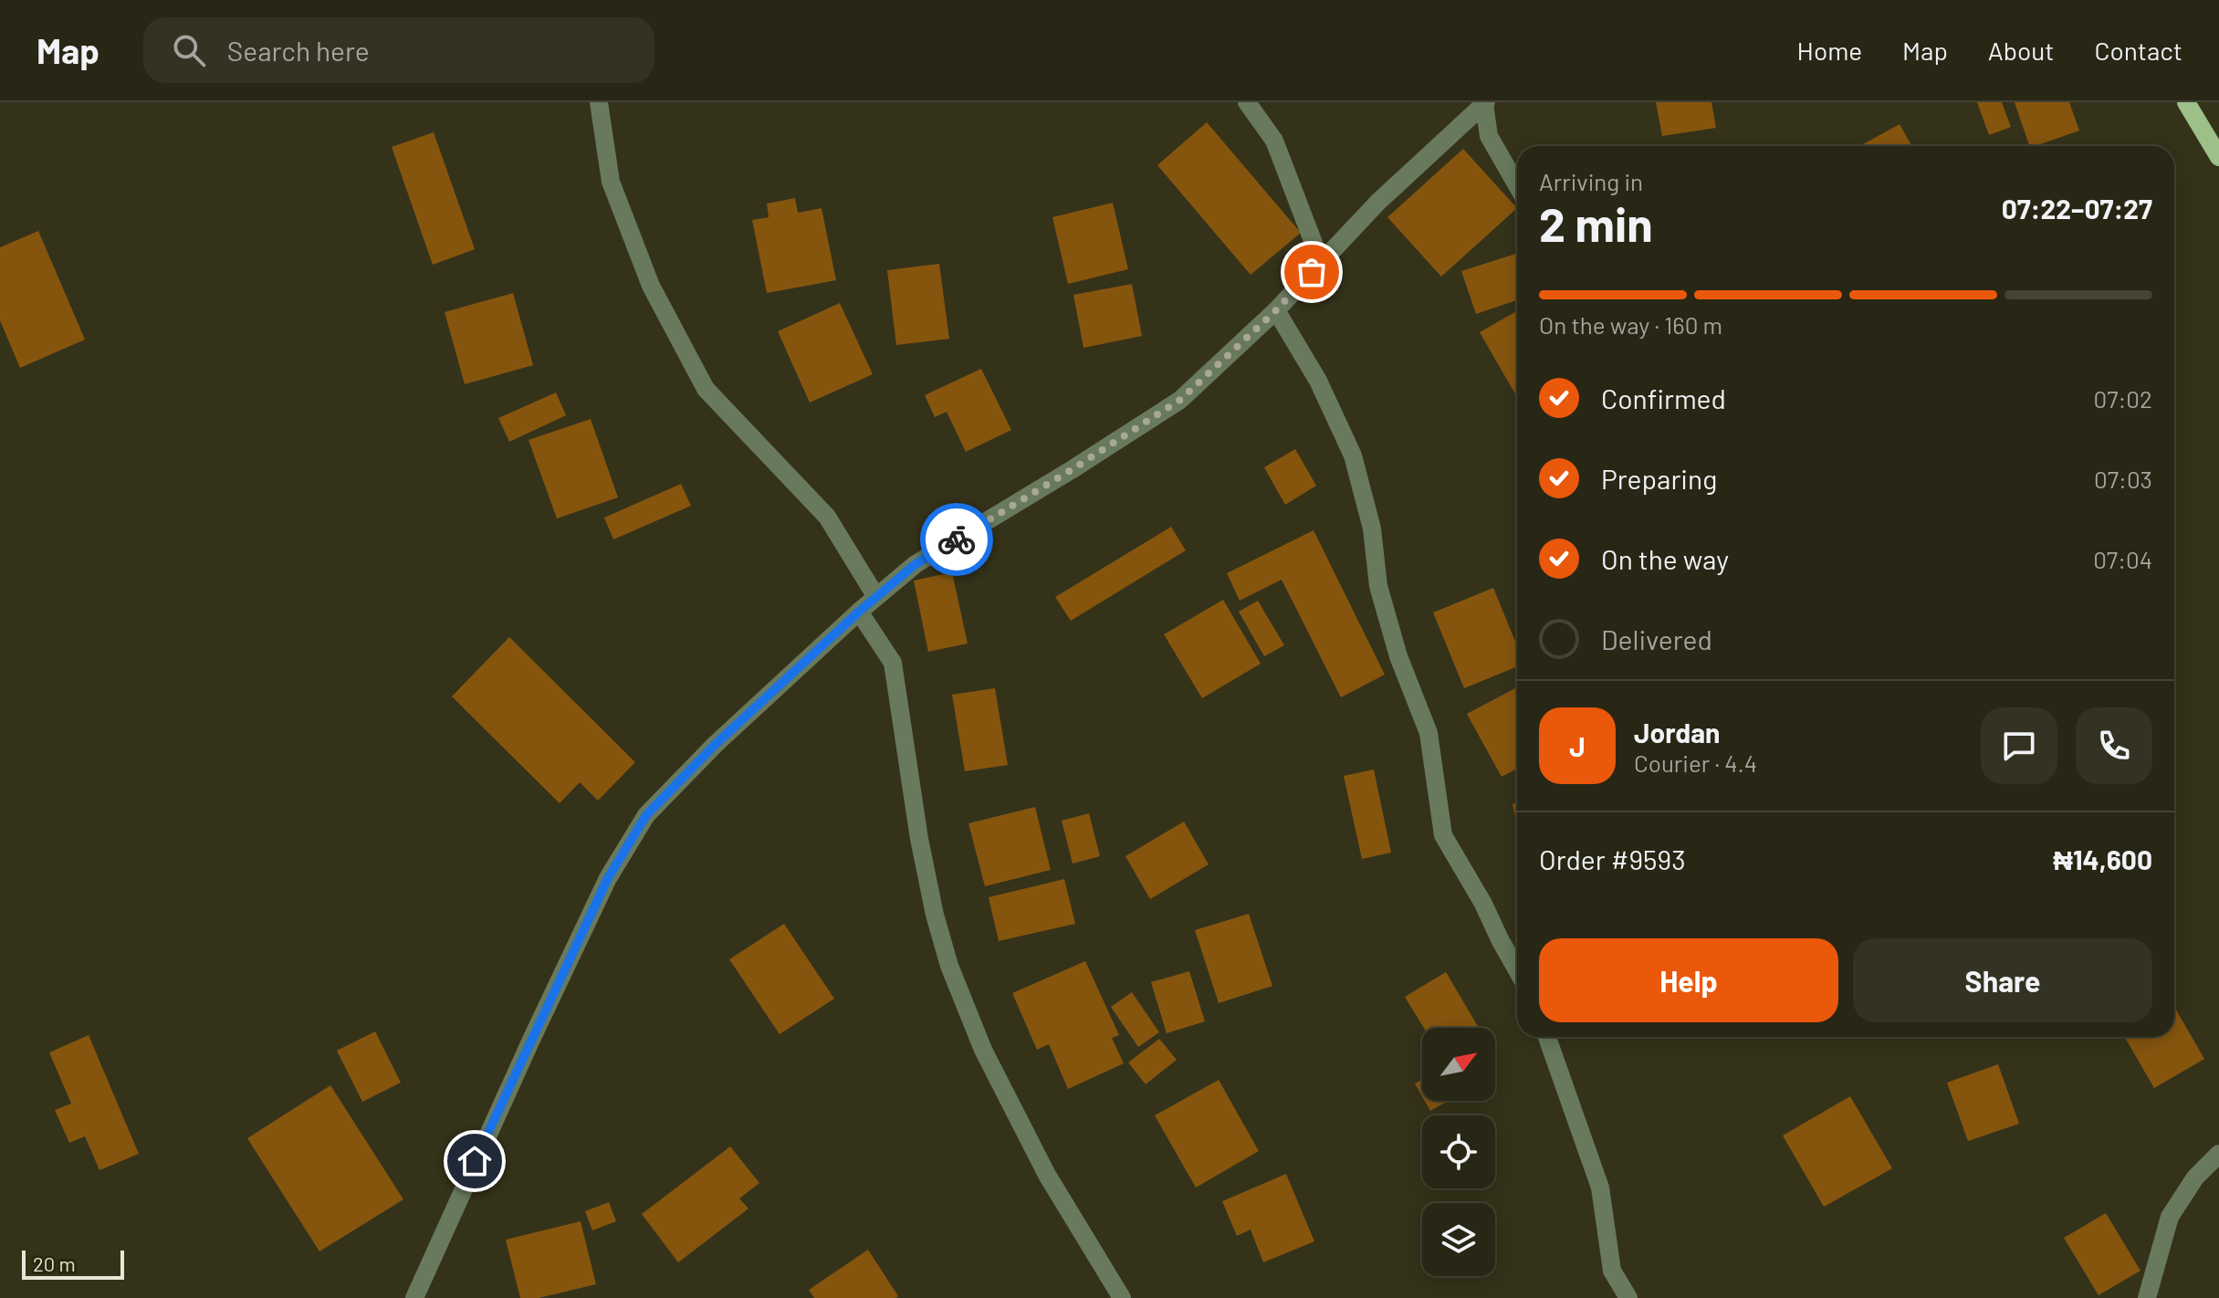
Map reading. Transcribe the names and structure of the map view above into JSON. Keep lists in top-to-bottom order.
{
  "scale_bar": "20 m",
  "north": "top right",
  "page": {
    "header": "Map",
    "search": "Search here",
    "nav": [
      "Home",
      "Map",
      "About",
      "Contact"
    ],
    "heading": ["2 min", "Arriving in", "07:22–07:27"],
    "panel": [
      "Jordan",
      "Courier · 4.4",
      "Order #9593",
      "₦14,600"
    ],
    "bar": "On the way · 160 m",
    "list": [
      ["Confirmed", "07:02"],
      ["Preparing", "07:03"],
      ["On the way", "07:04"],
      "Delivered"
    ],
    "round": "J",
    "buttons": ["Help", "Share"],
    "scale": "20 m"
  }
}
